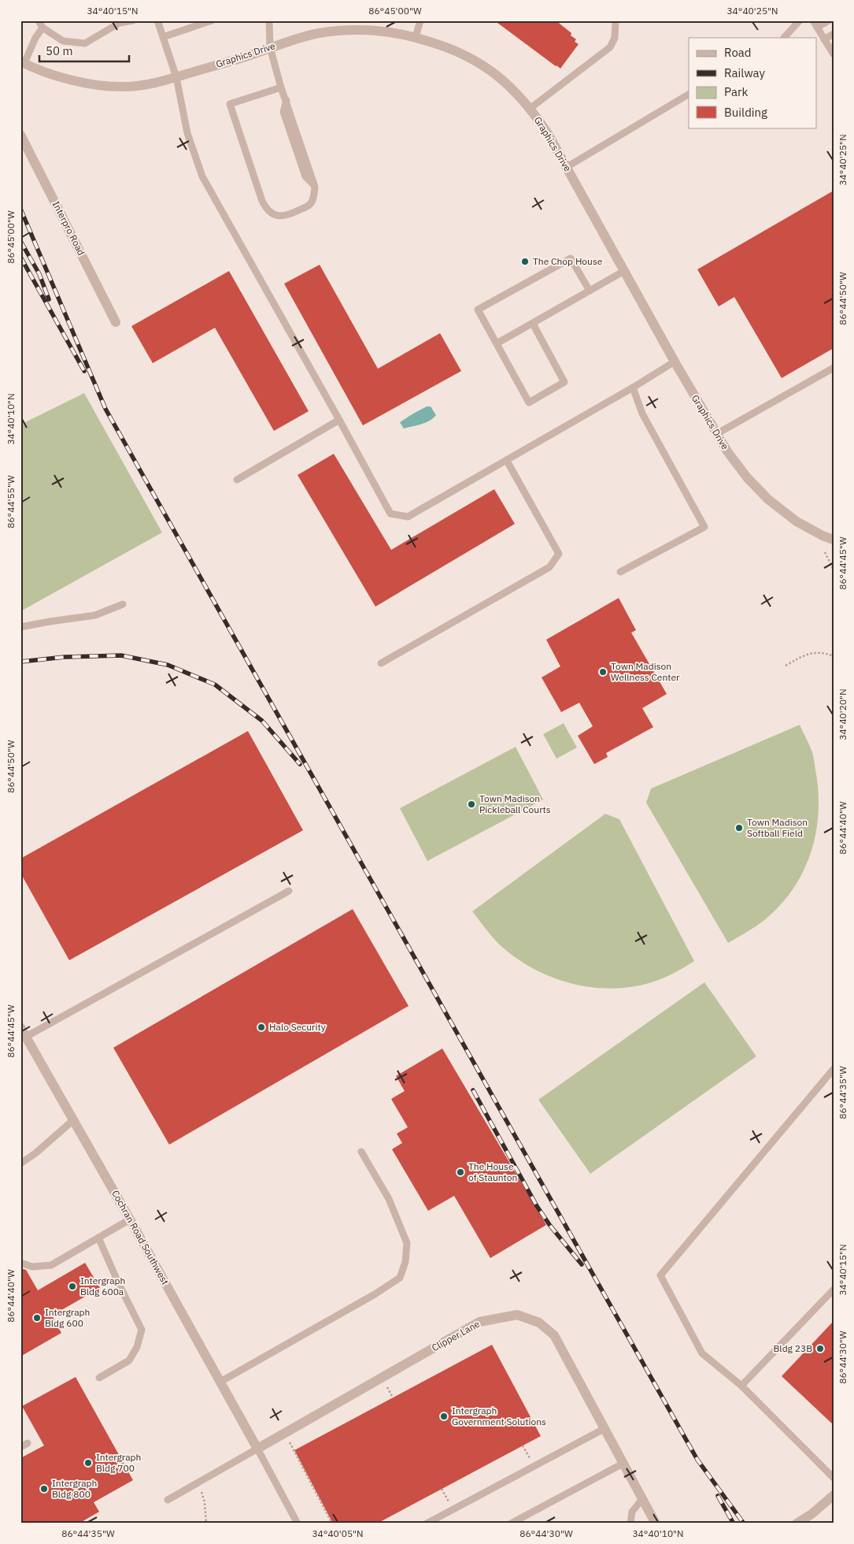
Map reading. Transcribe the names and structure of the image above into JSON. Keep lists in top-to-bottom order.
{
  "streets": {
    "street": [
      "Graphics Drive",
      "Interpro Road",
      "Cochran Road Southwest",
      "Clipper Lane"
    ]
  },
  "crossings": [
    ["Cochran Road Southwest", "Clipper Lane"]
  ],
  "places": [
    "The Chop House",
    "Town Madison Wellness Center",
    "Town Madison Pickleball Courts",
    "Town Madison Softball Field",
    "Halo Security",
    "The House of Staunton",
    "Intergraph Bldg 600a",
    "Intergraph Bldg 600",
    "Bldg 23B",
    "Intergraph Government Solutions",
    "Intergraph Bldg 700",
    "Intergraph Bldg 800"
  ],
  "legend": [
    "Road",
    "Railway",
    "Park",
    "Building"
  ],
  "scale_bar": "50 m",
  "coordinates": [
    "34°40'15\"N",
    "86°45'00\"W",
    "34°40'25\"N",
    "86°44'50\"W",
    "34°40'10\"N",
    "86°44'55\"W",
    "86°44'45\"W",
    "34°40'20\"N",
    "86°44'40\"W",
    "86°44'35\"W",
    "86°44'30\"W",
    "34°40'05\"N"
  ]
}
